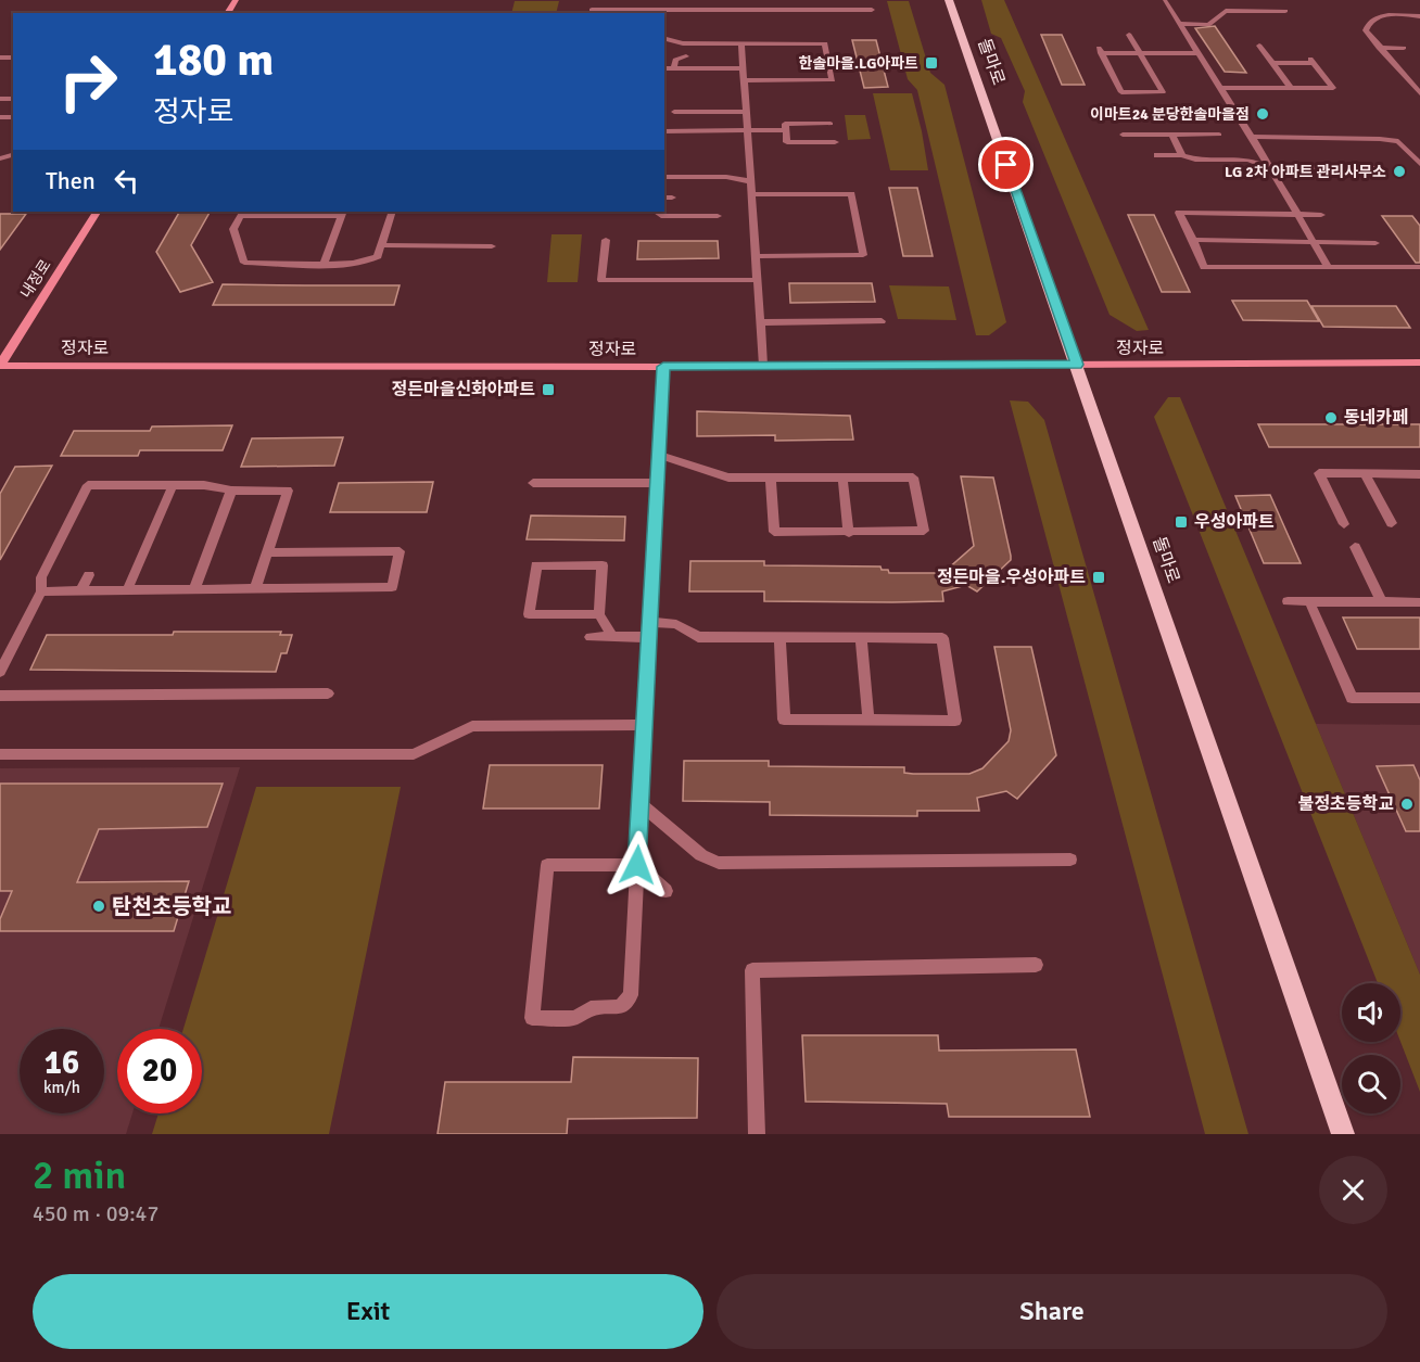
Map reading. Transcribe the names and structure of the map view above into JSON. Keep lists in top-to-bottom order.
{
  "streets": {
    "main road": ["돌마로"],
    "street": ["내정로", "정자로"]
  },
  "crossings": [
    ["돌마로", "정자로"],
    ["내정로", "정자로"]
  ],
  "places": {
    "transit": [
      "한솔마을.LG아파트",
      "정든마을신화아파트",
      "우성아파트",
      "정든마을.우성아파트"
    ],
    "other": [
      "이마트24 분당한솔마을점",
      "LG 2차 아파트 관리사무소",
      "동네카페",
      "불정초등학교",
      "탄천초등학교"
    ]
  },
  "page": {
    "turn": ["180 m", "정자로"],
    "then": "Then",
    "speed": "16 km/h",
    "limit": "20",
    "heading": ["2 min", "450 m · 09:47"],
    "buttons": ["Exit", "Share"]
  }
}
